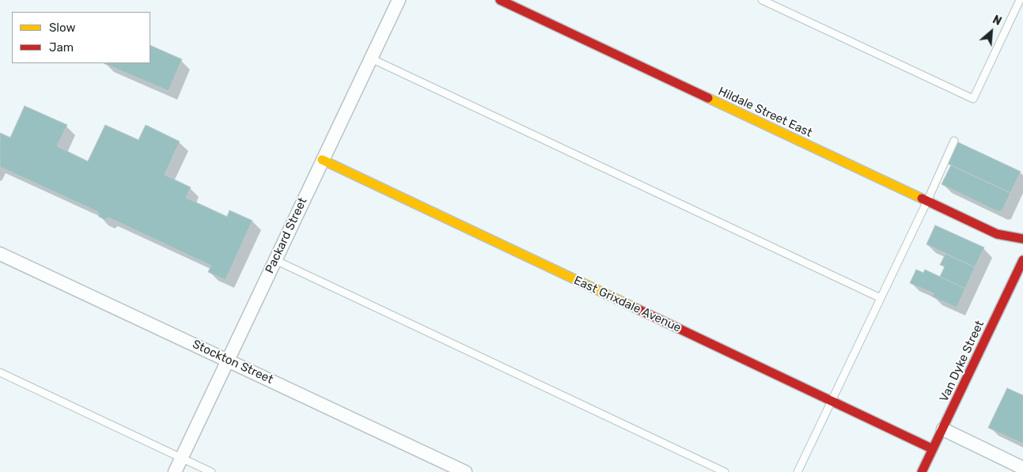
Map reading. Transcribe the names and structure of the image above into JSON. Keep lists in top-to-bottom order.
{
  "streets": {
    "street": [
      "Hildale Street East",
      "Packard Street",
      "East Grixdale Avenue",
      "Van Dyke Street",
      "Stockton Street"
    ]
  },
  "crossings": [
    ["Packard Street", "East Grixdale Avenue"],
    ["Packard Street", "Stockton Street"],
    ["East Grixdale Avenue", "Van Dyke Street"]
  ],
  "legend": ["Slow", "Jam"],
  "north": "top right"
}
